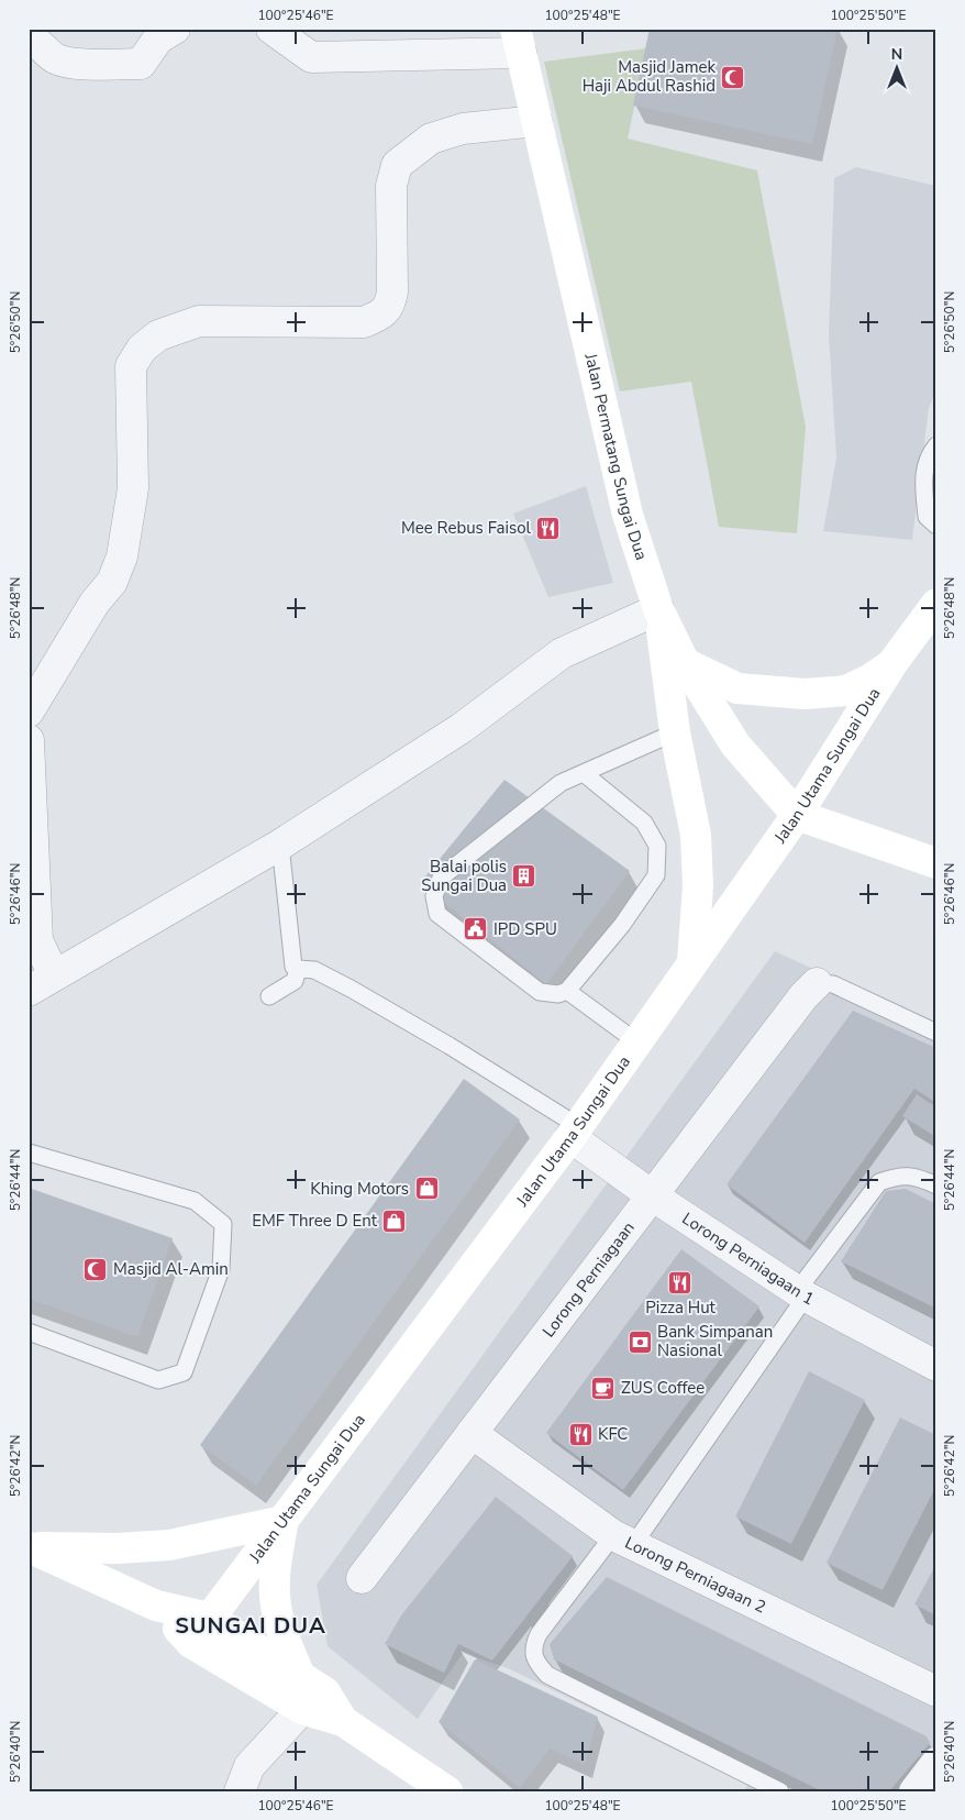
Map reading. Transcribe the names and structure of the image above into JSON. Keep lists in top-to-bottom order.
{
  "streets": {
    "main road": ["Jalan Permatang Sungai Dua", "Jalan Utama Sungai Dua"],
    "street": ["Lorong Perniagaan 1", "Lorong Perniagaan", "Lorong Perniagaan 2"]
  },
  "crossings": [
    ["Jalan Permatang Sungai Dua", "Jalan Utama Sungai Dua"],
    ["Jalan Utama Sungai Dua", "Lorong Perniagaan 1"],
    ["Lorong Perniagaan 1", "Lorong Perniagaan"],
    ["Lorong Perniagaan", "Lorong Perniagaan 2"]
  ],
  "districts": ["SUNGAI DUA"],
  "places": {
    "mosque": ["Masjid Jamek Haji Abdul Rashid", "Masjid Al-Amin"],
    "restaurant": ["Mee Rebus Faisol", "Pizza Hut", "KFC"],
    "building": ["Balai polis Sungai Dua"],
    "public building": ["IPD SPU"],
    "shop": ["Khing Motors", "EMF Three D Ent"],
    "bank": ["Bank Simpanan Nasional"],
    "cafe": ["ZUS Coffee"]
  },
  "north": "top",
  "coordinates": [
    "100°25'46\"E",
    "100°25'48\"E",
    "100°25'50\"E",
    "5°26'50\"N",
    "5°26'48\"N",
    "5°26'46\"N",
    "5°26'44\"N",
    "5°26'42\"N",
    "5°26'40\"N"
  ]
}
